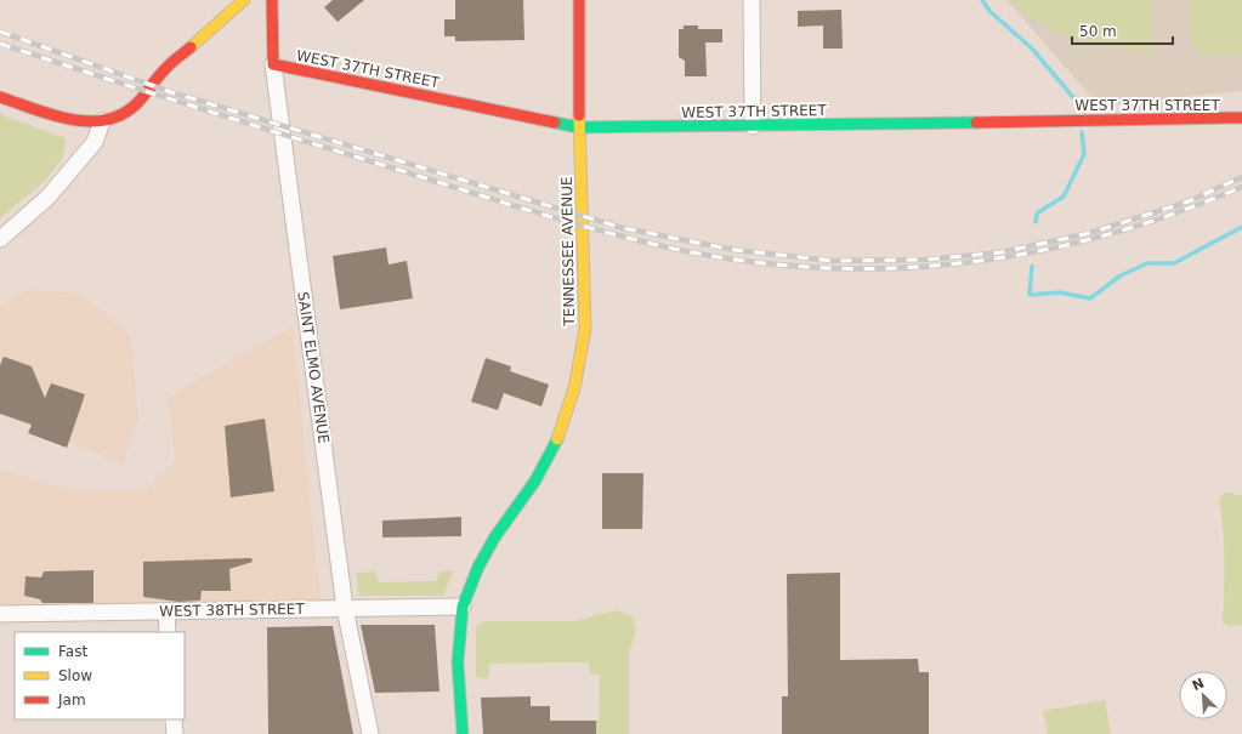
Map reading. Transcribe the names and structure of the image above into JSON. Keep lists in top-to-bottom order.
{
  "streets": {
    "main road": ["WEST 37TH STREET", "TENNESSEE AVENUE", "SAINT ELMO AVENUE"],
    "street": ["WEST 38TH STREET"]
  },
  "crossings": [
    ["WEST 37TH STREET", "TENNESSEE AVENUE"],
    ["WEST 37TH STREET", "SAINT ELMO AVENUE"],
    ["TENNESSEE AVENUE", "WEST 38TH STREET"],
    ["SAINT ELMO AVENUE", "WEST 38TH STREET"]
  ],
  "legend": ["Fast", "Slow", "Jam"],
  "scale_bar": "50 m",
  "north": "top left"
}
